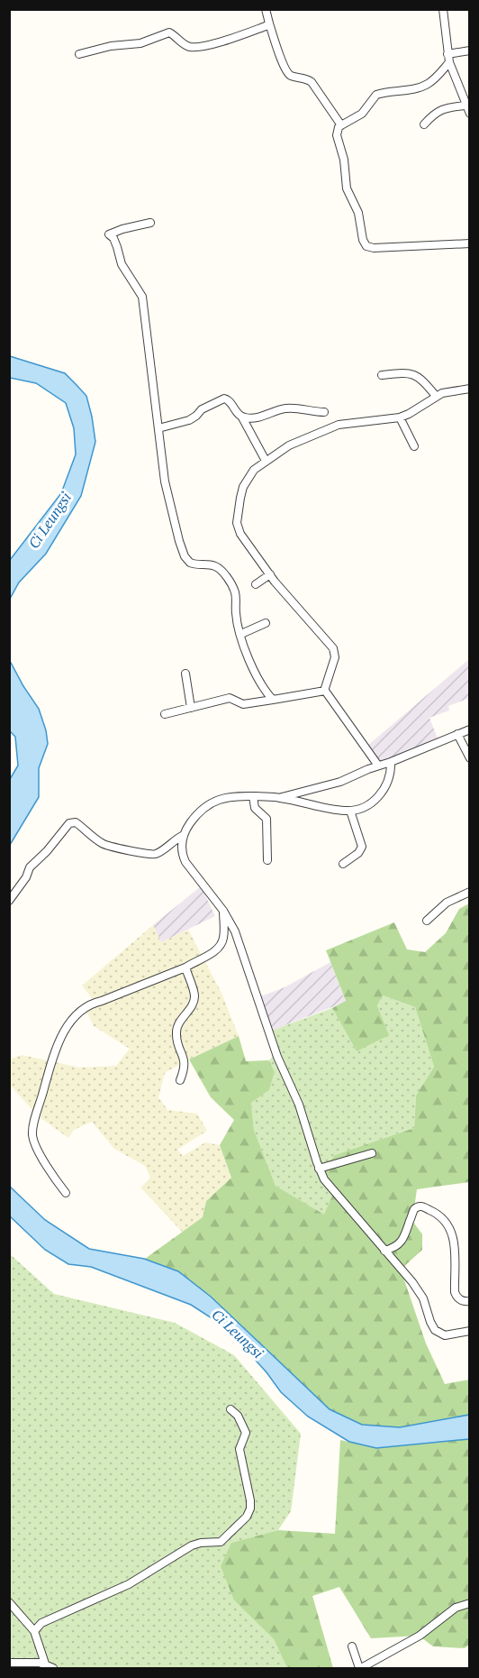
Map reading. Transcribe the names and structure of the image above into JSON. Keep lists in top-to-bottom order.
{
  "water": ["Ci Leungsi"]
}
